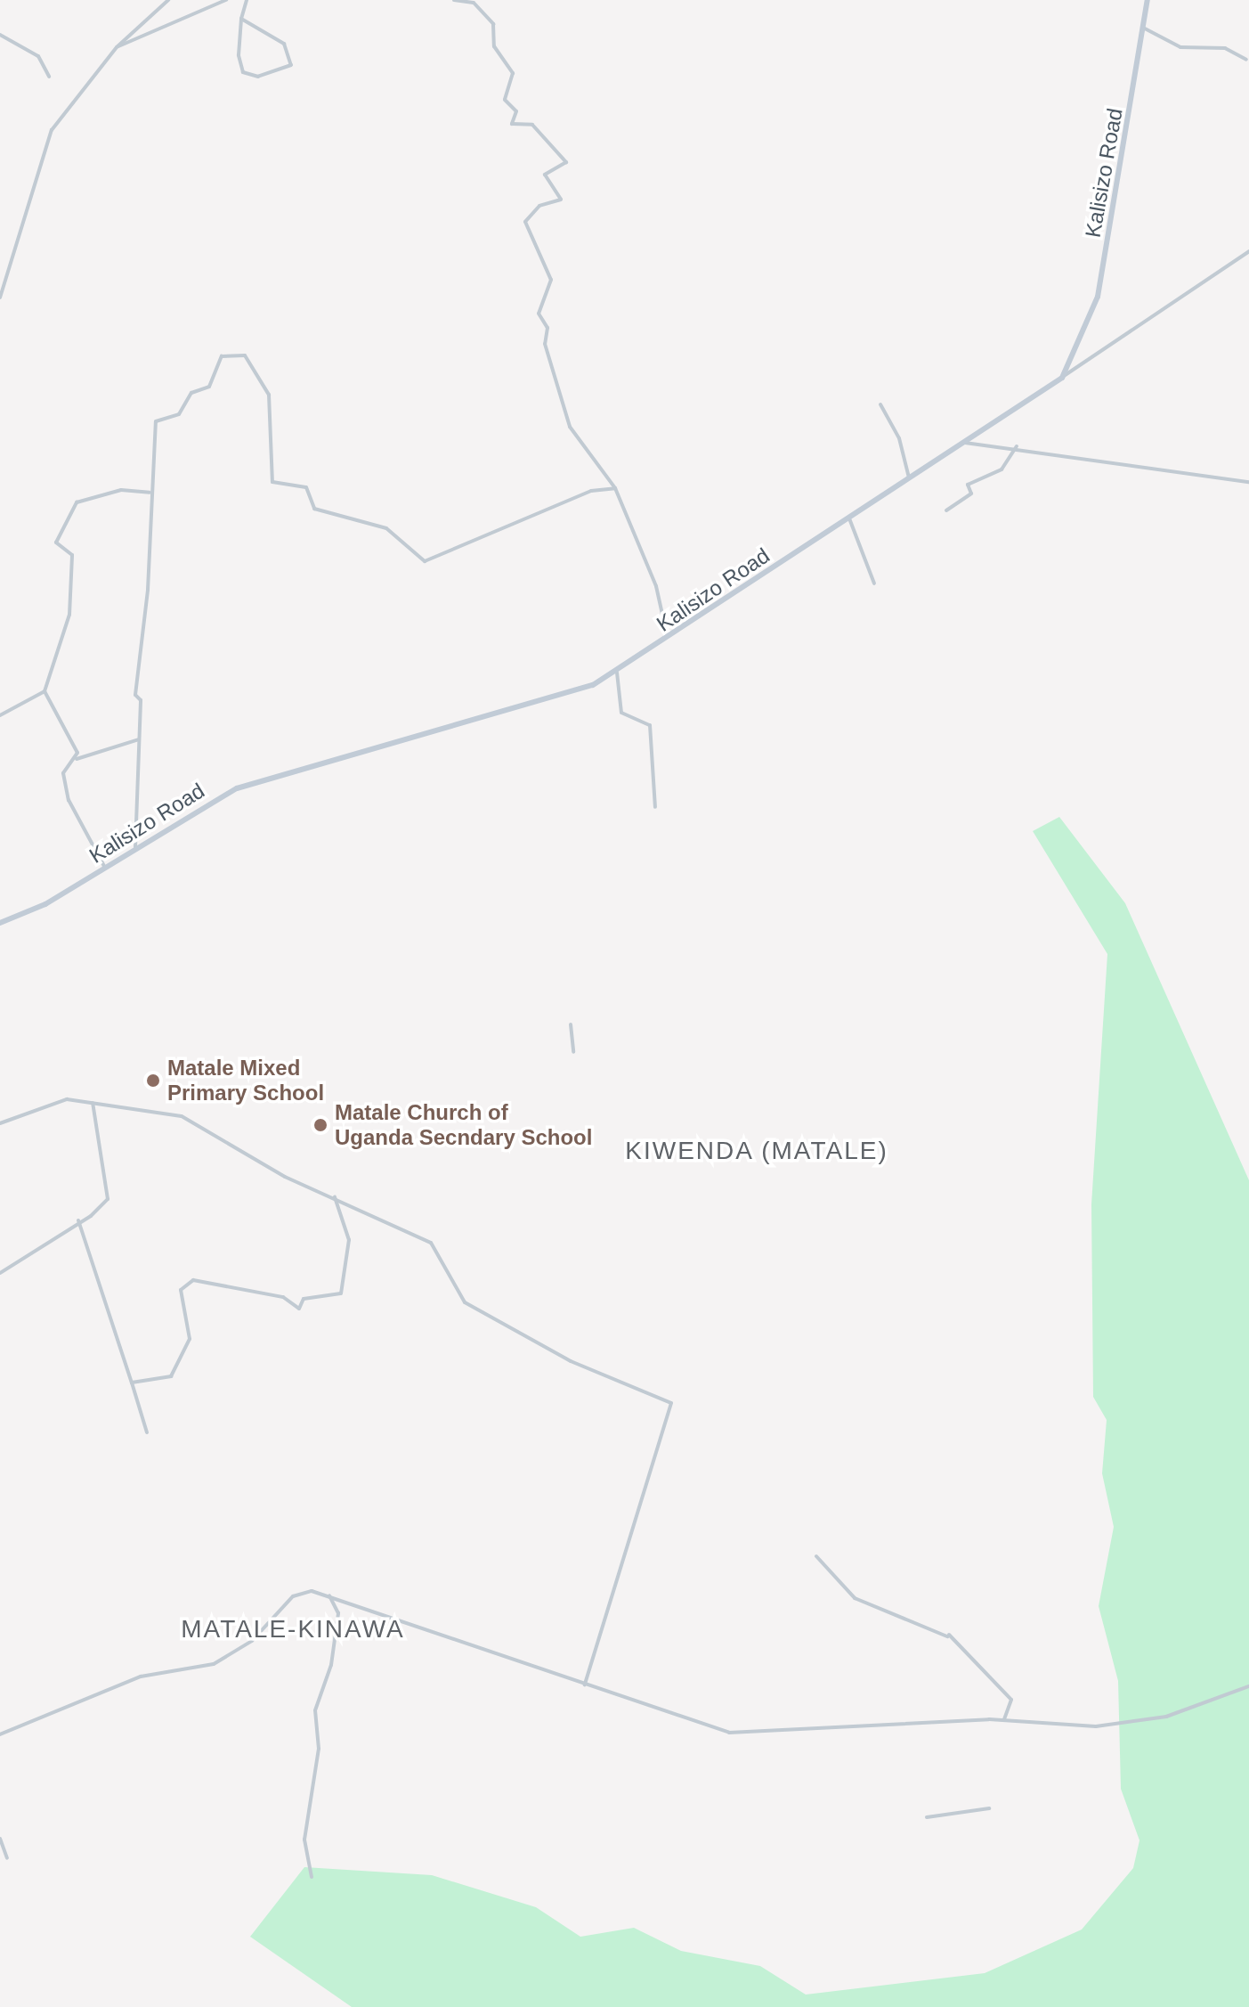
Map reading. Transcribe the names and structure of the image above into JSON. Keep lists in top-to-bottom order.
{
  "streets": {
    "street": ["Kalisizo Road"]
  },
  "districts": ["KIWENDA (MATALE)", "MATALE-KINAWA"],
  "places": ["Matale Mixed Primary School", "Matale Church of Uganda Secndary School"]
}
